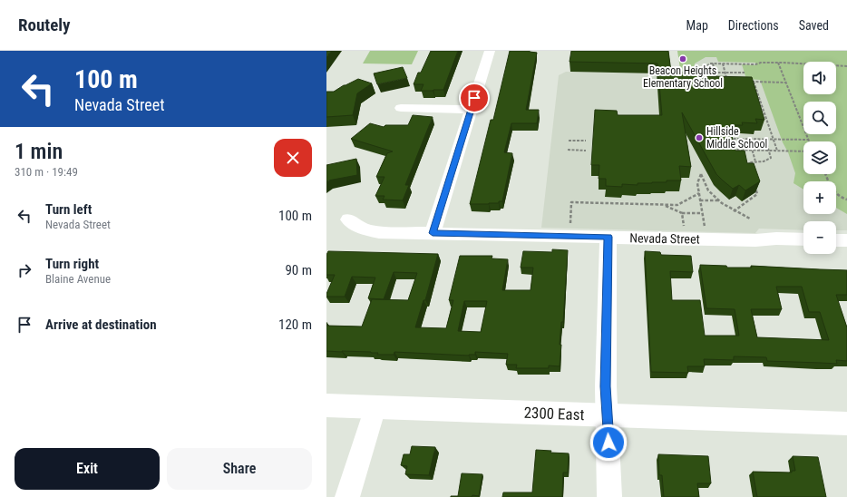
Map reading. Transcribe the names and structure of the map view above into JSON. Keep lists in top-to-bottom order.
{
  "streets": {
    "street": ["Nevada Street", "2300 East"]
  },
  "places": ["Beacon Heights Elementary School", "Hillside Middle School"],
  "page": {
    "header": "Routely",
    "nav": ["Map", "Directions", "Saved"],
    "turn": ["100 m", "Nevada Street"],
    "map_buttons": ["+", "−"],
    "heading": ["1 min", "310 m · 19:49"],
    "list": [
      {
        "name": "Turn left",
        "note": "Nevada Street",
        "value": "100 m"
      },
      {
        "name": "Turn right",
        "note": "Blaine Avenue",
        "value": "90 m"
      },
      {
        "name": "Arrive at destination",
        "value": "120 m"
      }
    ],
    "buttons": ["Exit", "Share"]
  }
}
